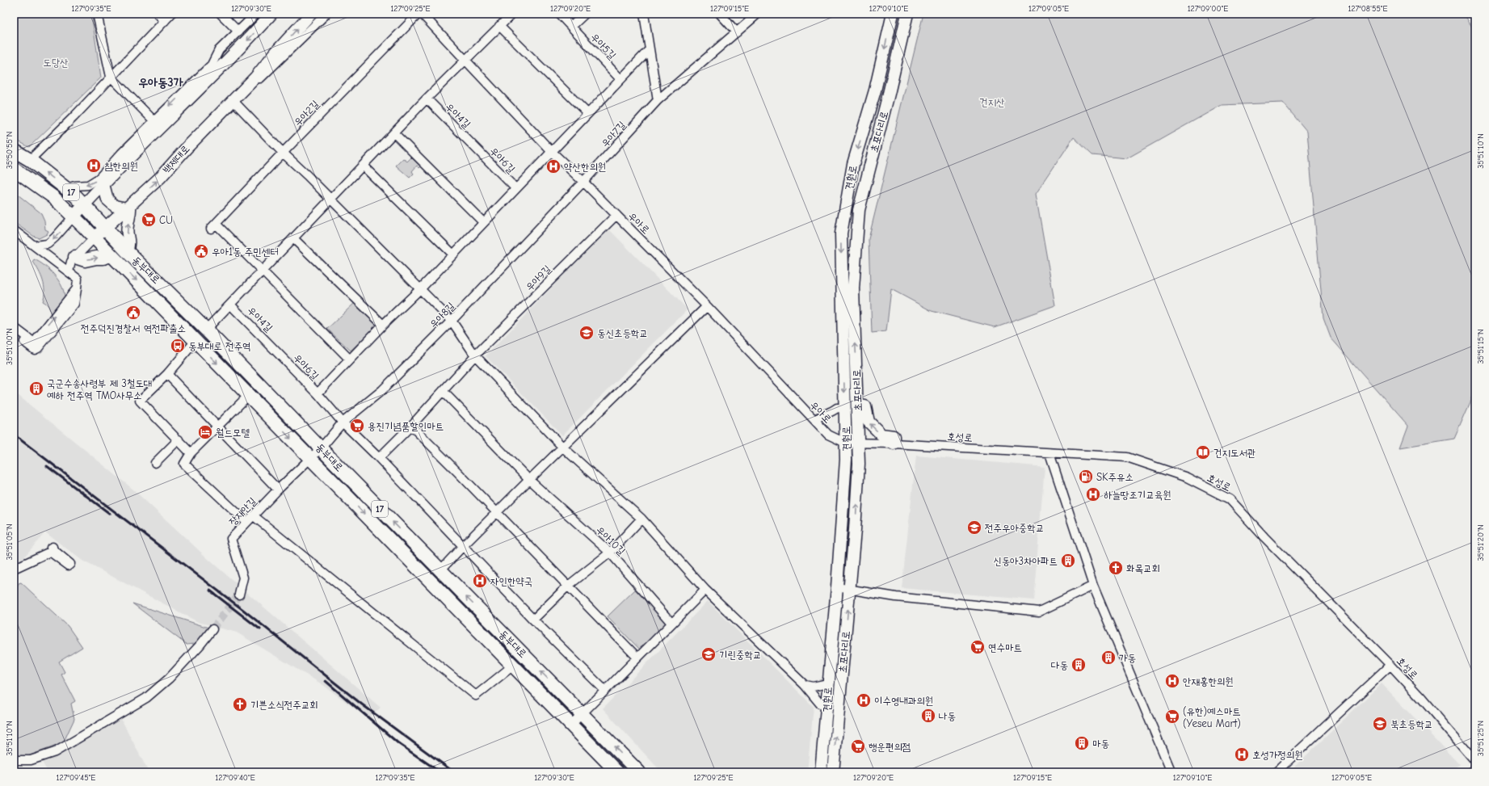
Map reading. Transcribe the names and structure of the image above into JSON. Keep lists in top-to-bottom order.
{
  "streets": {
    "main road": ["17", "동부대로"],
    "street": [
      "우아5길",
      "우아2길",
      "우아4길",
      "초포다리로",
      "우아7길",
      "백제대로",
      "우아6길",
      "견훤로",
      "우아로",
      "우아9길",
      "우아8길",
      "호성로",
      "장재안길",
      "우아10길"
    ]
  },
  "crossings": [
    ["우아4길", "우아6길"],
    ["초포다리로", "호성로"],
    ["우아7길", "우아로"],
    ["우아7길", "우아8길"],
    ["백제대로", "동부대로"],
    ["우아6길", "우아로"],
    ["견훤로", "우아로"],
    ["견훤로", "호성로"],
    ["우아로", "우아9길"],
    ["우아로", "우아8길"],
    ["우아로", "호성로"],
    ["동부대로", "우아8길"],
    ["동부대로", "장재안길"],
    ["우아9길", "우아10길"],
    ["우아8길", "장재안길"]
  ],
  "one_way": ["초포다리로", "견훤로"],
  "districts": ["우아동3가"],
  "parks": ["도당산", "건지산"],
  "places": {
    "hospital": [
      "참한의원",
      "약산한의원",
      "하늘땅조기교육원",
      "자인한약국",
      "안재홍한의원",
      "이수영내과의원",
      "호성가정의원"
    ],
    "supermarket": [
      "CU",
      "용진기념품할인마트",
      "연수마트",
      "(유한)예스마트 (Yeseu Mart)",
      "행운편의점"
    ],
    "public building": ["우아1동 주민센터", "전주덕진경찰서 역전파출소"],
    "school or university": [
      "동신초등학교",
      "전주우아중학교",
      "기린중학교",
      "북초등학교"
    ],
    "bus stop": ["동부대로 전주역"],
    "building": [
      "국군수송사령부 제 3철도대 예하 전주역 TMO사무소",
      "신동아3차아파트",
      "가동",
      "다동",
      "나동",
      "마동"
    ],
    "hotel": ["월드모텔"],
    "library": ["건지도서관"],
    "fuel station": ["SK주유소"],
    "church": ["화목교회", "기쁜소식전주교회"]
  },
  "coordinates": [
    "127°09'35\"E",
    "127°09'30\"E",
    "127°09'25\"E",
    "127°09'20\"E",
    "127°09'15\"E",
    "127°09'10\"E",
    "127°09'05\"E",
    "127°09'00\"E",
    "127°08'55\"E",
    "35°50'55\"N",
    "35°51'10\"N",
    "35°51'00\"N",
    "35°51'15\"N",
    "35°51'05\"N",
    "35°51'20\"N",
    "35°51'25\"N",
    "127°09'45\"E",
    "127°09'40\"E"
  ]
}
